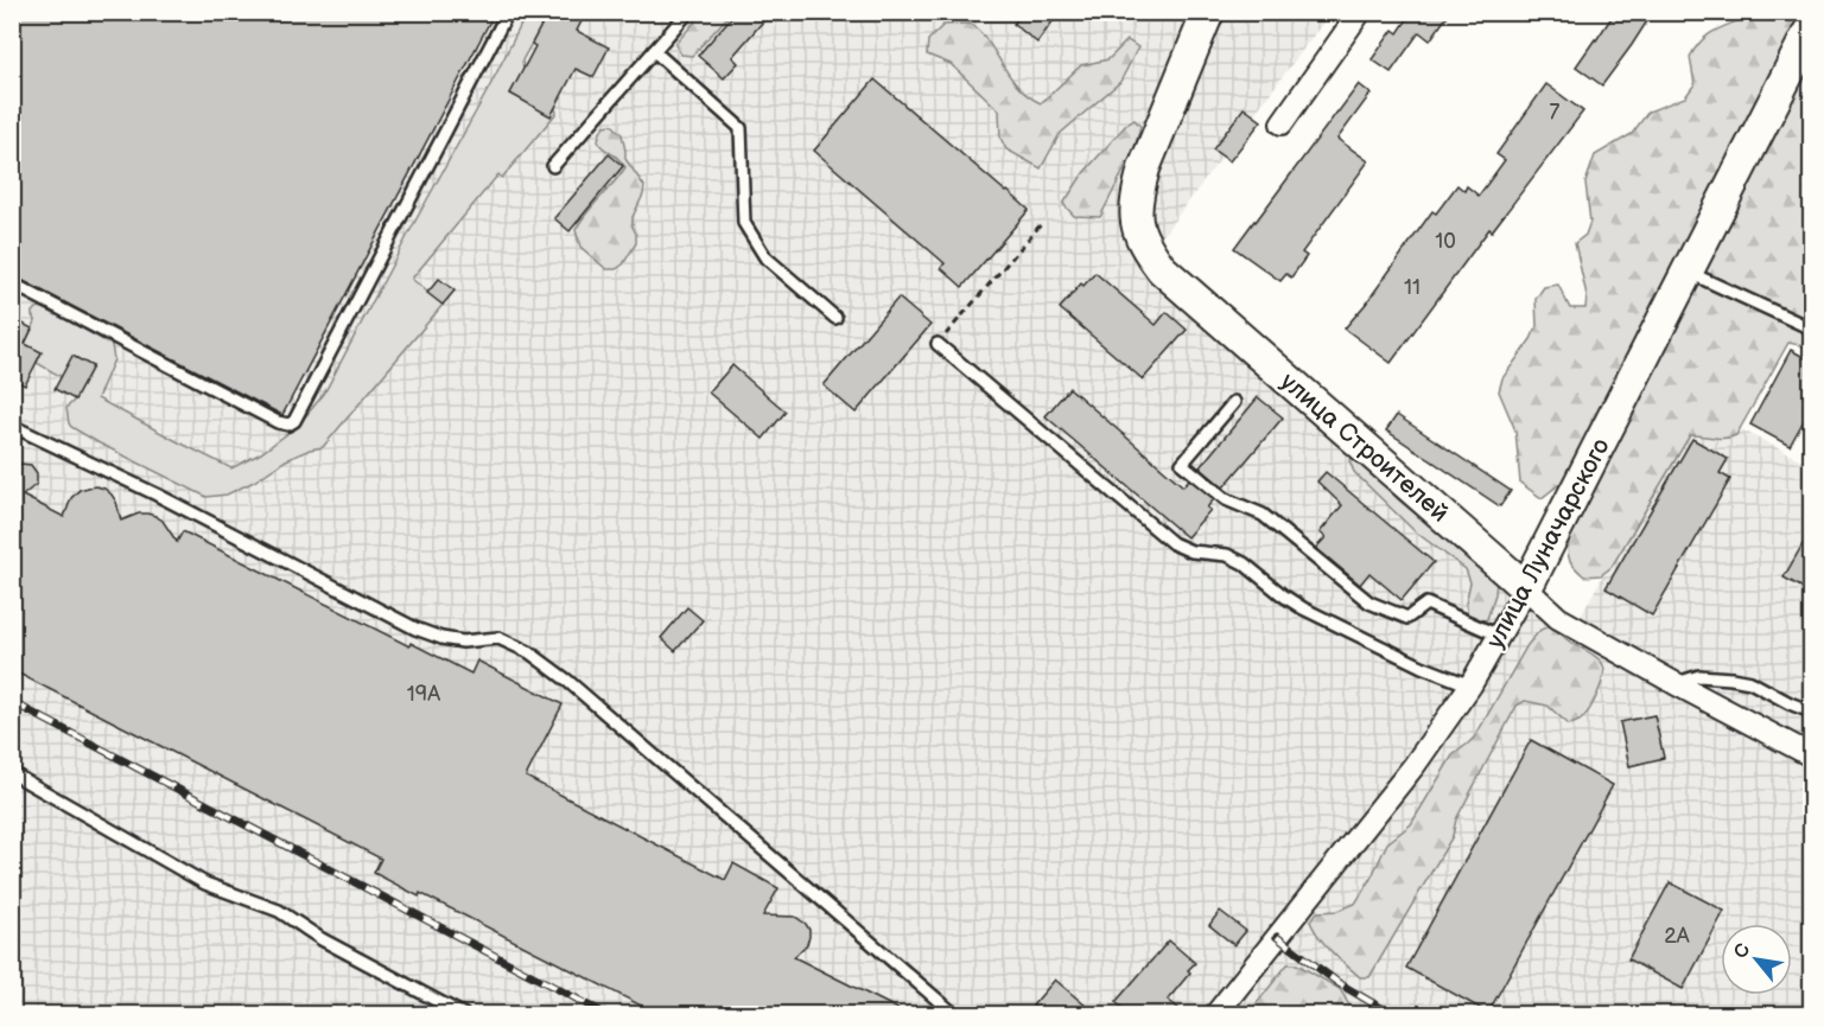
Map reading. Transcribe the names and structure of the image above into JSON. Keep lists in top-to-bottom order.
{
  "streets": {
    "main road": ["улица Строителей", "улица Луначарского"]
  },
  "crossings": [
    ["улица Строителей", "улица Луначарского"]
  ],
  "house_numbers": [
    "7",
    "10",
    "11",
    "19А",
    "2А"
  ],
  "north": "top left"
}
